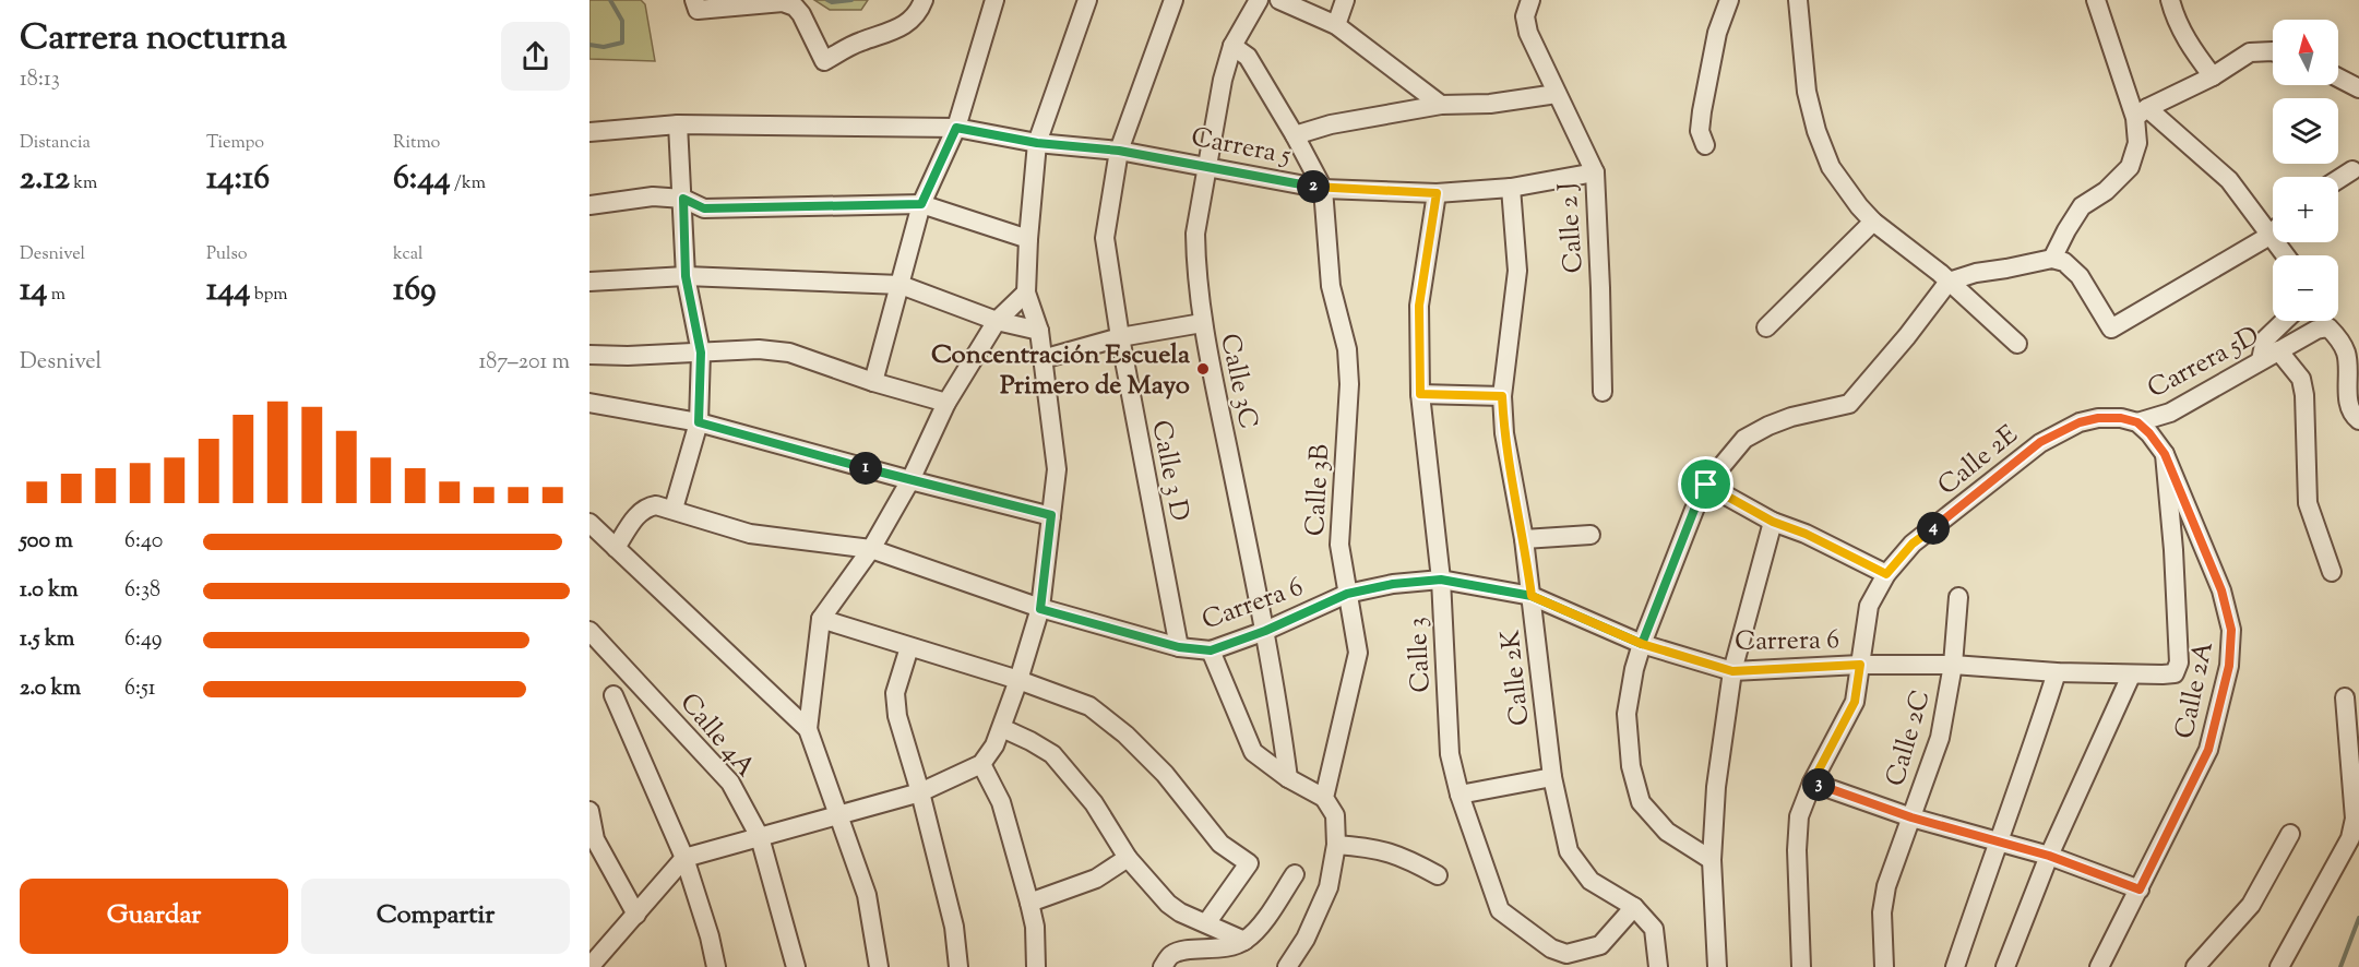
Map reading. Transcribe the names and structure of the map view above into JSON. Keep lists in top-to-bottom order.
{
  "streets": {
    "street": [
      "Carrera 5",
      "Calle 2 J",
      "Carrera 5D",
      "Calle 3C",
      "Calle 2E",
      "Calle 3 D",
      "Calle 3B",
      "Carrera 6",
      "Calle 3",
      "Calle 2K",
      "Calle 2A",
      "Calle 4A",
      "Calle 2C"
    ]
  },
  "crossings": [
    ["Carrera 5", "Calle 2 J"],
    ["Carrera 5", "Calle 3C"],
    ["Carrera 5", "Calle 3 D"],
    ["Carrera 5", "Calle 3B"],
    ["Carrera 5", "Calle 3"],
    ["Carrera 5", "Calle 2K"],
    ["Carrera 5D", "Calle 2E"],
    ["Carrera 5D", "Calle 2A"],
    ["Calle 3C", "Calle 3B"],
    ["Calle 3C", "Carrera 6"],
    ["Calle 2E", "Carrera 6"],
    ["Calle 2E", "Calle 2A"],
    ["Calle 3 D", "Carrera 6"],
    ["Calle 3B", "Carrera 6"],
    ["Carrera 6", "Calle 3"],
    ["Carrera 6", "Calle 2K"],
    ["Carrera 6", "Calle 2A"],
    ["Carrera 6", "Calle 2C"],
    ["Calle 3", "Calle 2K"]
  ],
  "places": ["Concentración Escuela Primero de Mayo"],
  "north": "top",
  "page": {
    "heading": ["Carrera nocturna", "18:13"],
    "map_buttons": ["+", "−"],
    "stats": [
      ["Distancia", "2.12 km"],
      ["Tiempo", "14:16"],
      ["Ritmo", "6:44 /km"],
      ["Desnivel", "14 m"],
      ["Pulso", "144 bpm"],
      ["kcal", "169"]
    ],
    "pins": [
      "2",
      "1",
      "4",
      "3"
    ],
    "chart": ["Desnivel", "187–201 m"],
    "list": [
      {
        "name": "500 m",
        "note": "6:40"
      },
      {
        "name": "1.0 km",
        "note": "6:38"
      },
      {
        "name": "1.5 km",
        "note": "6:49"
      },
      {
        "name": "2.0 km",
        "note": "6:51"
      }
    ],
    "buttons": ["Guardar", "Compartir"]
  }
}
